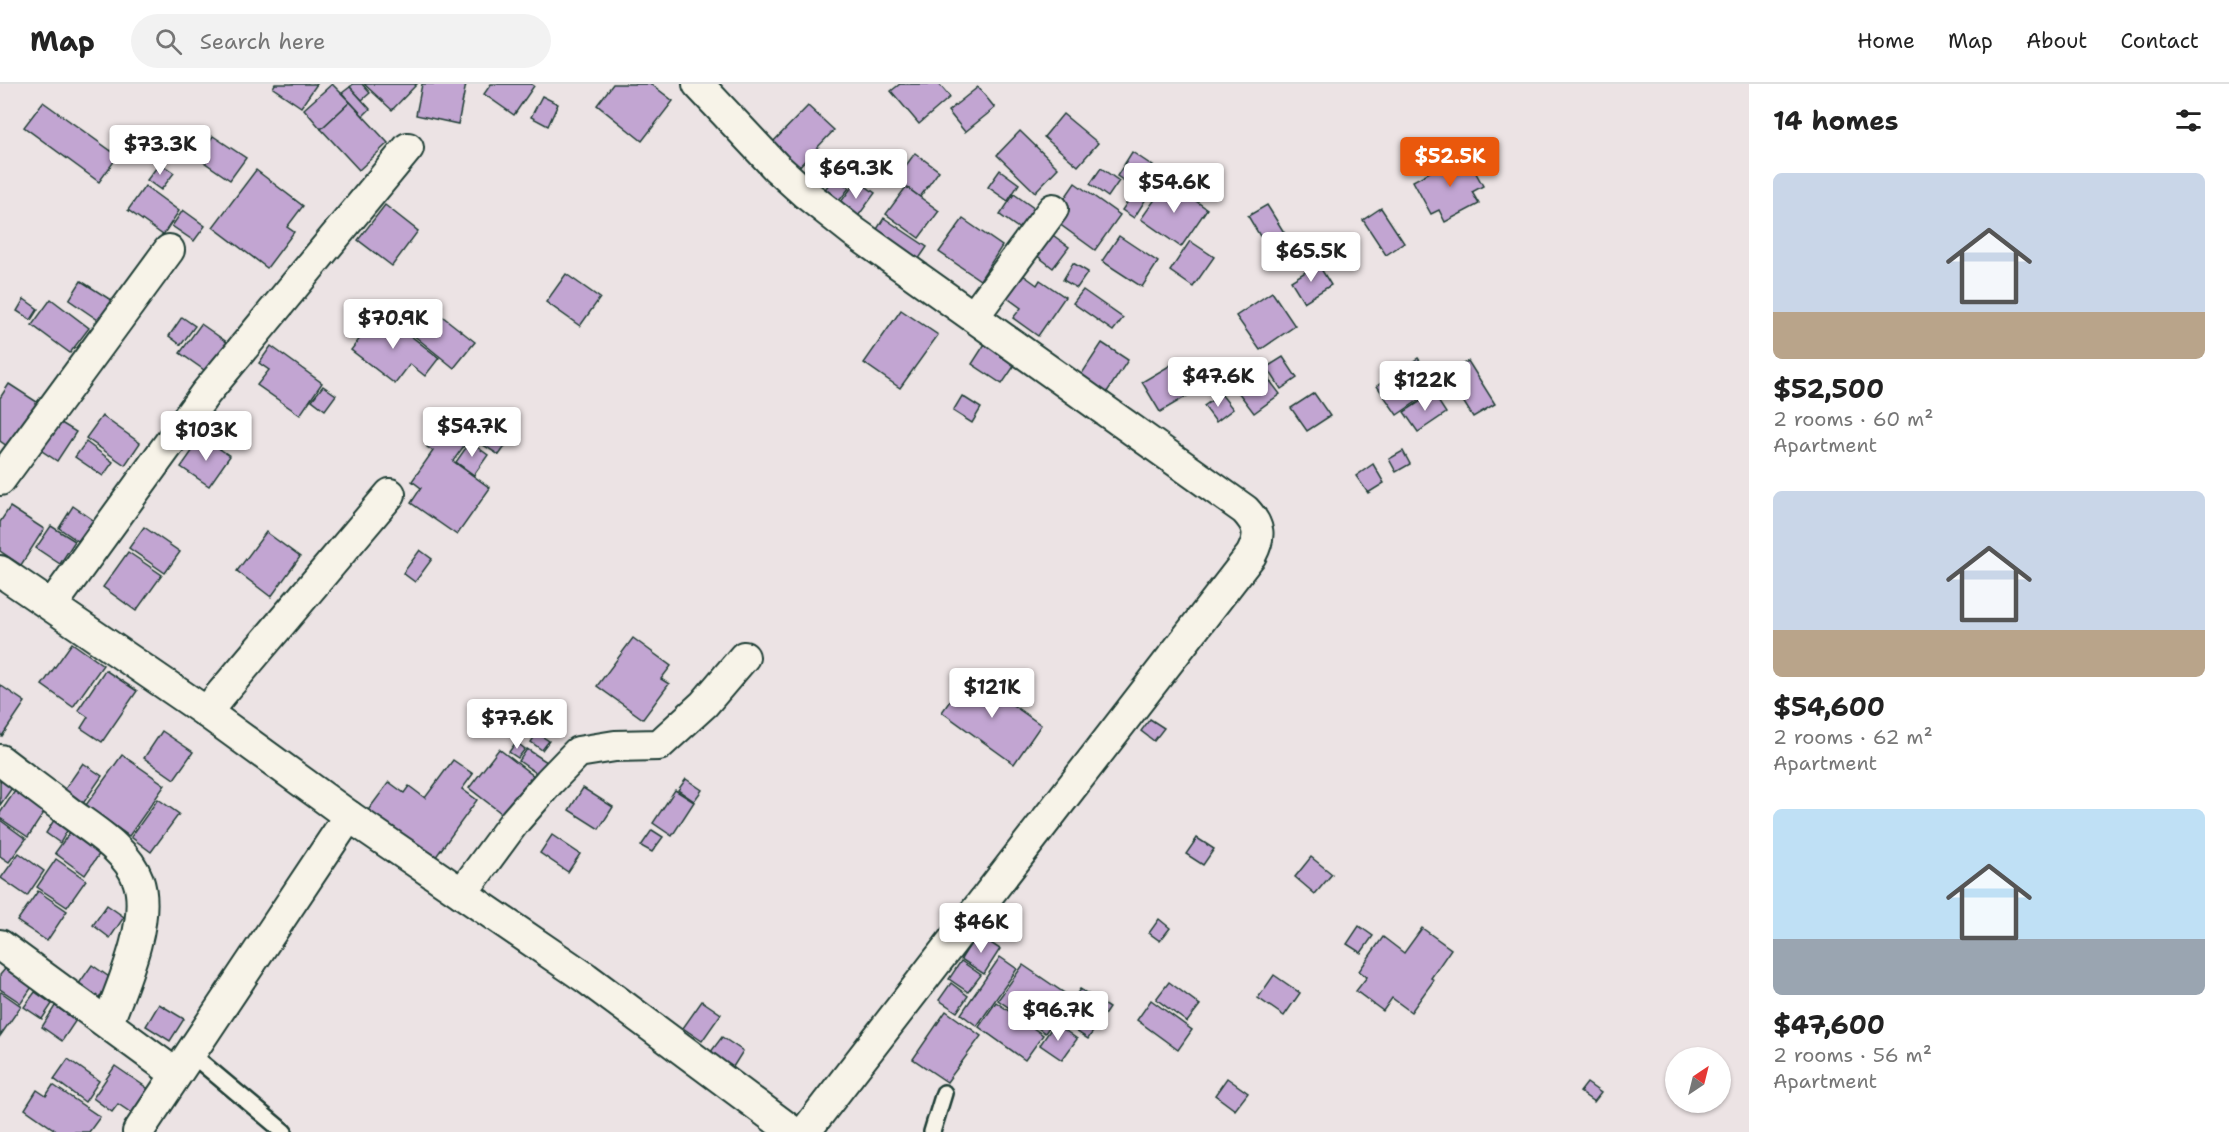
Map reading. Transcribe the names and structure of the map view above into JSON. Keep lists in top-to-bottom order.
{
  "north": "top right",
  "page": {
    "header": "Map",
    "search": "Search here",
    "nav": [
      "Home",
      "Map",
      "About",
      "Contact"
    ],
    "heading": "14 homes",
    "price": [
      "$73.3K",
      "$52.5K",
      "$69.3K",
      "$54.6K",
      "$65.5K",
      "$70.9K",
      "$47.6K",
      "$122K",
      "$54.7K",
      "$103K",
      "$121K",
      "$77.6K",
      "$46K",
      "$96.7K"
    ],
    "list": [
      {
        "name": "$52,500",
        "note": "2 rooms · 60 m² · Apartment"
      },
      {
        "name": "$54,600",
        "note": "2 rooms · 62 m² · Apartment"
      },
      {
        "name": "$47,600",
        "note": "2 rooms · 56 m² · Apartment"
      }
    ]
  }
}
